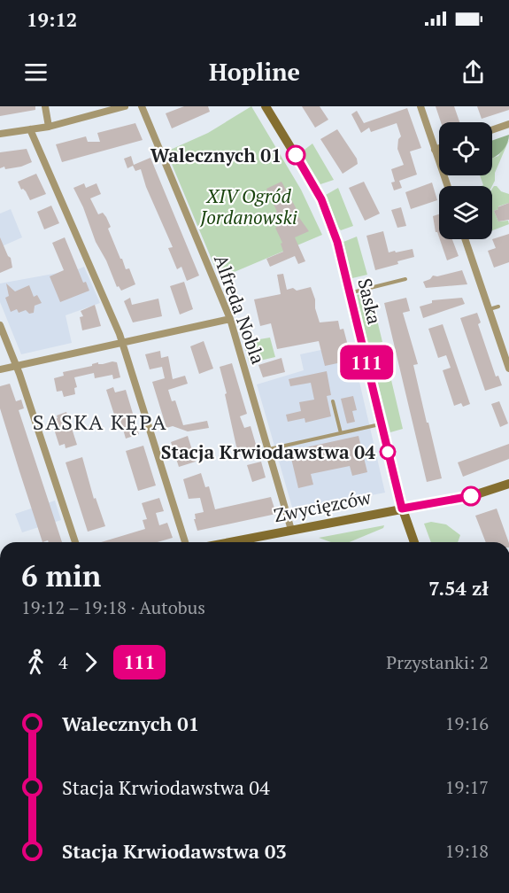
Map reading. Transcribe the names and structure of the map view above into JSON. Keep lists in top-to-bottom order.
{
  "streets": {
    "street": ["Saska", "Alfreda Nobla", "Zwycięzców"]
  },
  "crossings": [
    ["Saska", "Zwycięzców"],
    ["Alfreda Nobla", "Zwycięzców"]
  ],
  "districts": ["SASKA KĘPA"],
  "parks": ["XIV Ogród Jordanowski"],
  "places": ["Walecznych 01", "Stacja Krwiodawstwa 04"],
  "lines": ["bus line 111"],
  "page": {
    "status": "19:12",
    "header": "Hopline",
    "on_map": "111",
    "heading": ["6 min", "19:12 – 19:18 · Autobus", "7.54 zł"],
    "legs": ["4", "111", "Przystanki: 2"],
    "list": [
      {
        "name": "Walecznych 01",
        "value": "19:16"
      },
      {
        "name": "Stacja Krwiodawstwa 04",
        "value": "19:17"
      },
      {
        "name": "Stacja Krwiodawstwa 03",
        "value": "19:18"
      }
    ]
  }
}
